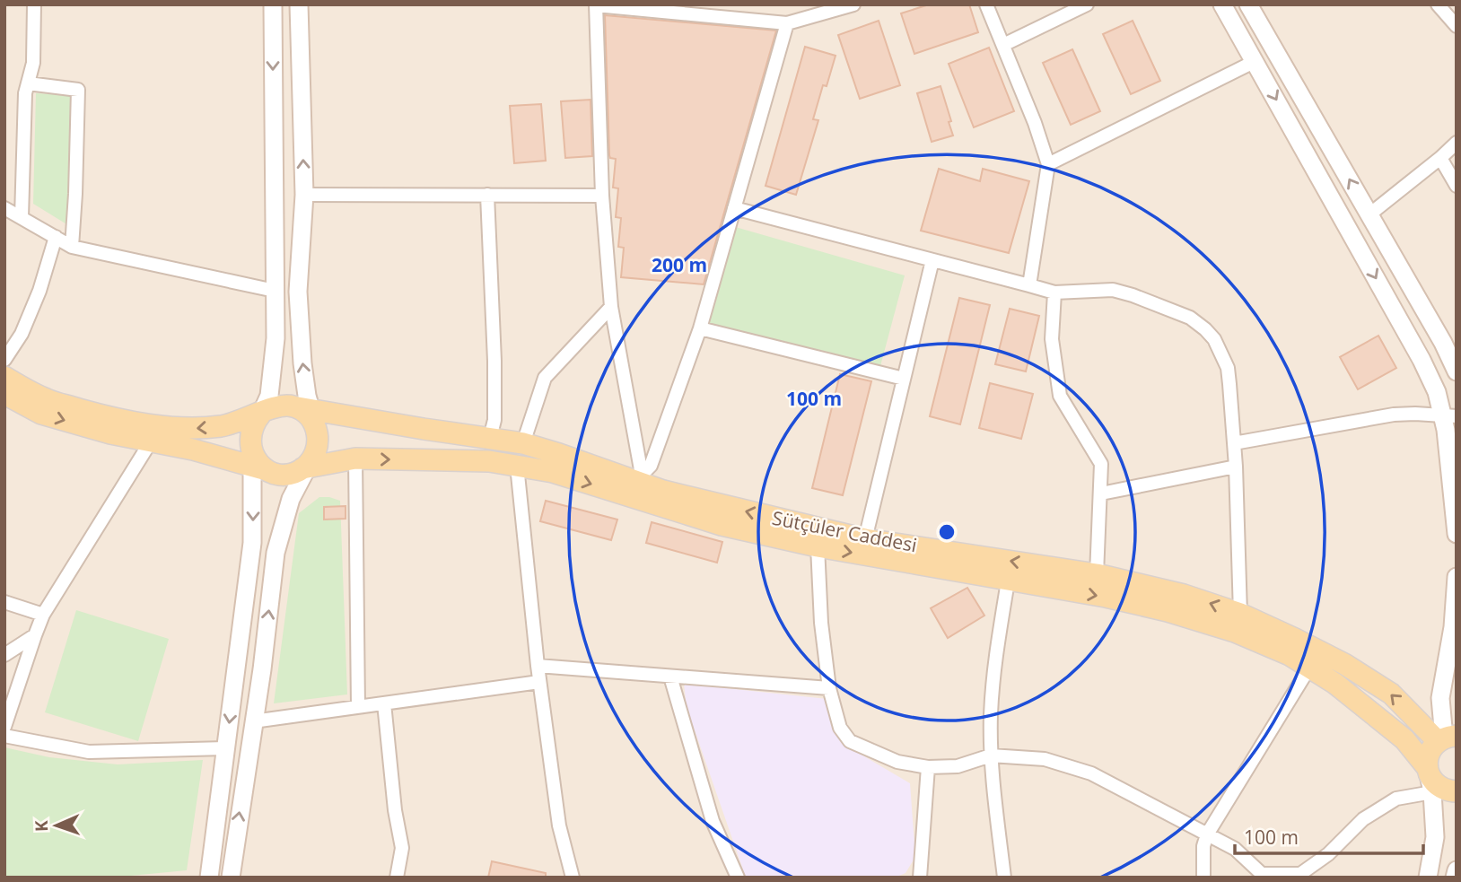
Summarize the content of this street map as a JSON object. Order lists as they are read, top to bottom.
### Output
{
  "streets": {
    "main road": ["Sütçüler Caddesi"]
  },
  "scale_bar": "100 m",
  "north": "left",
  "rings": ["200 m", "100 m"]
}
